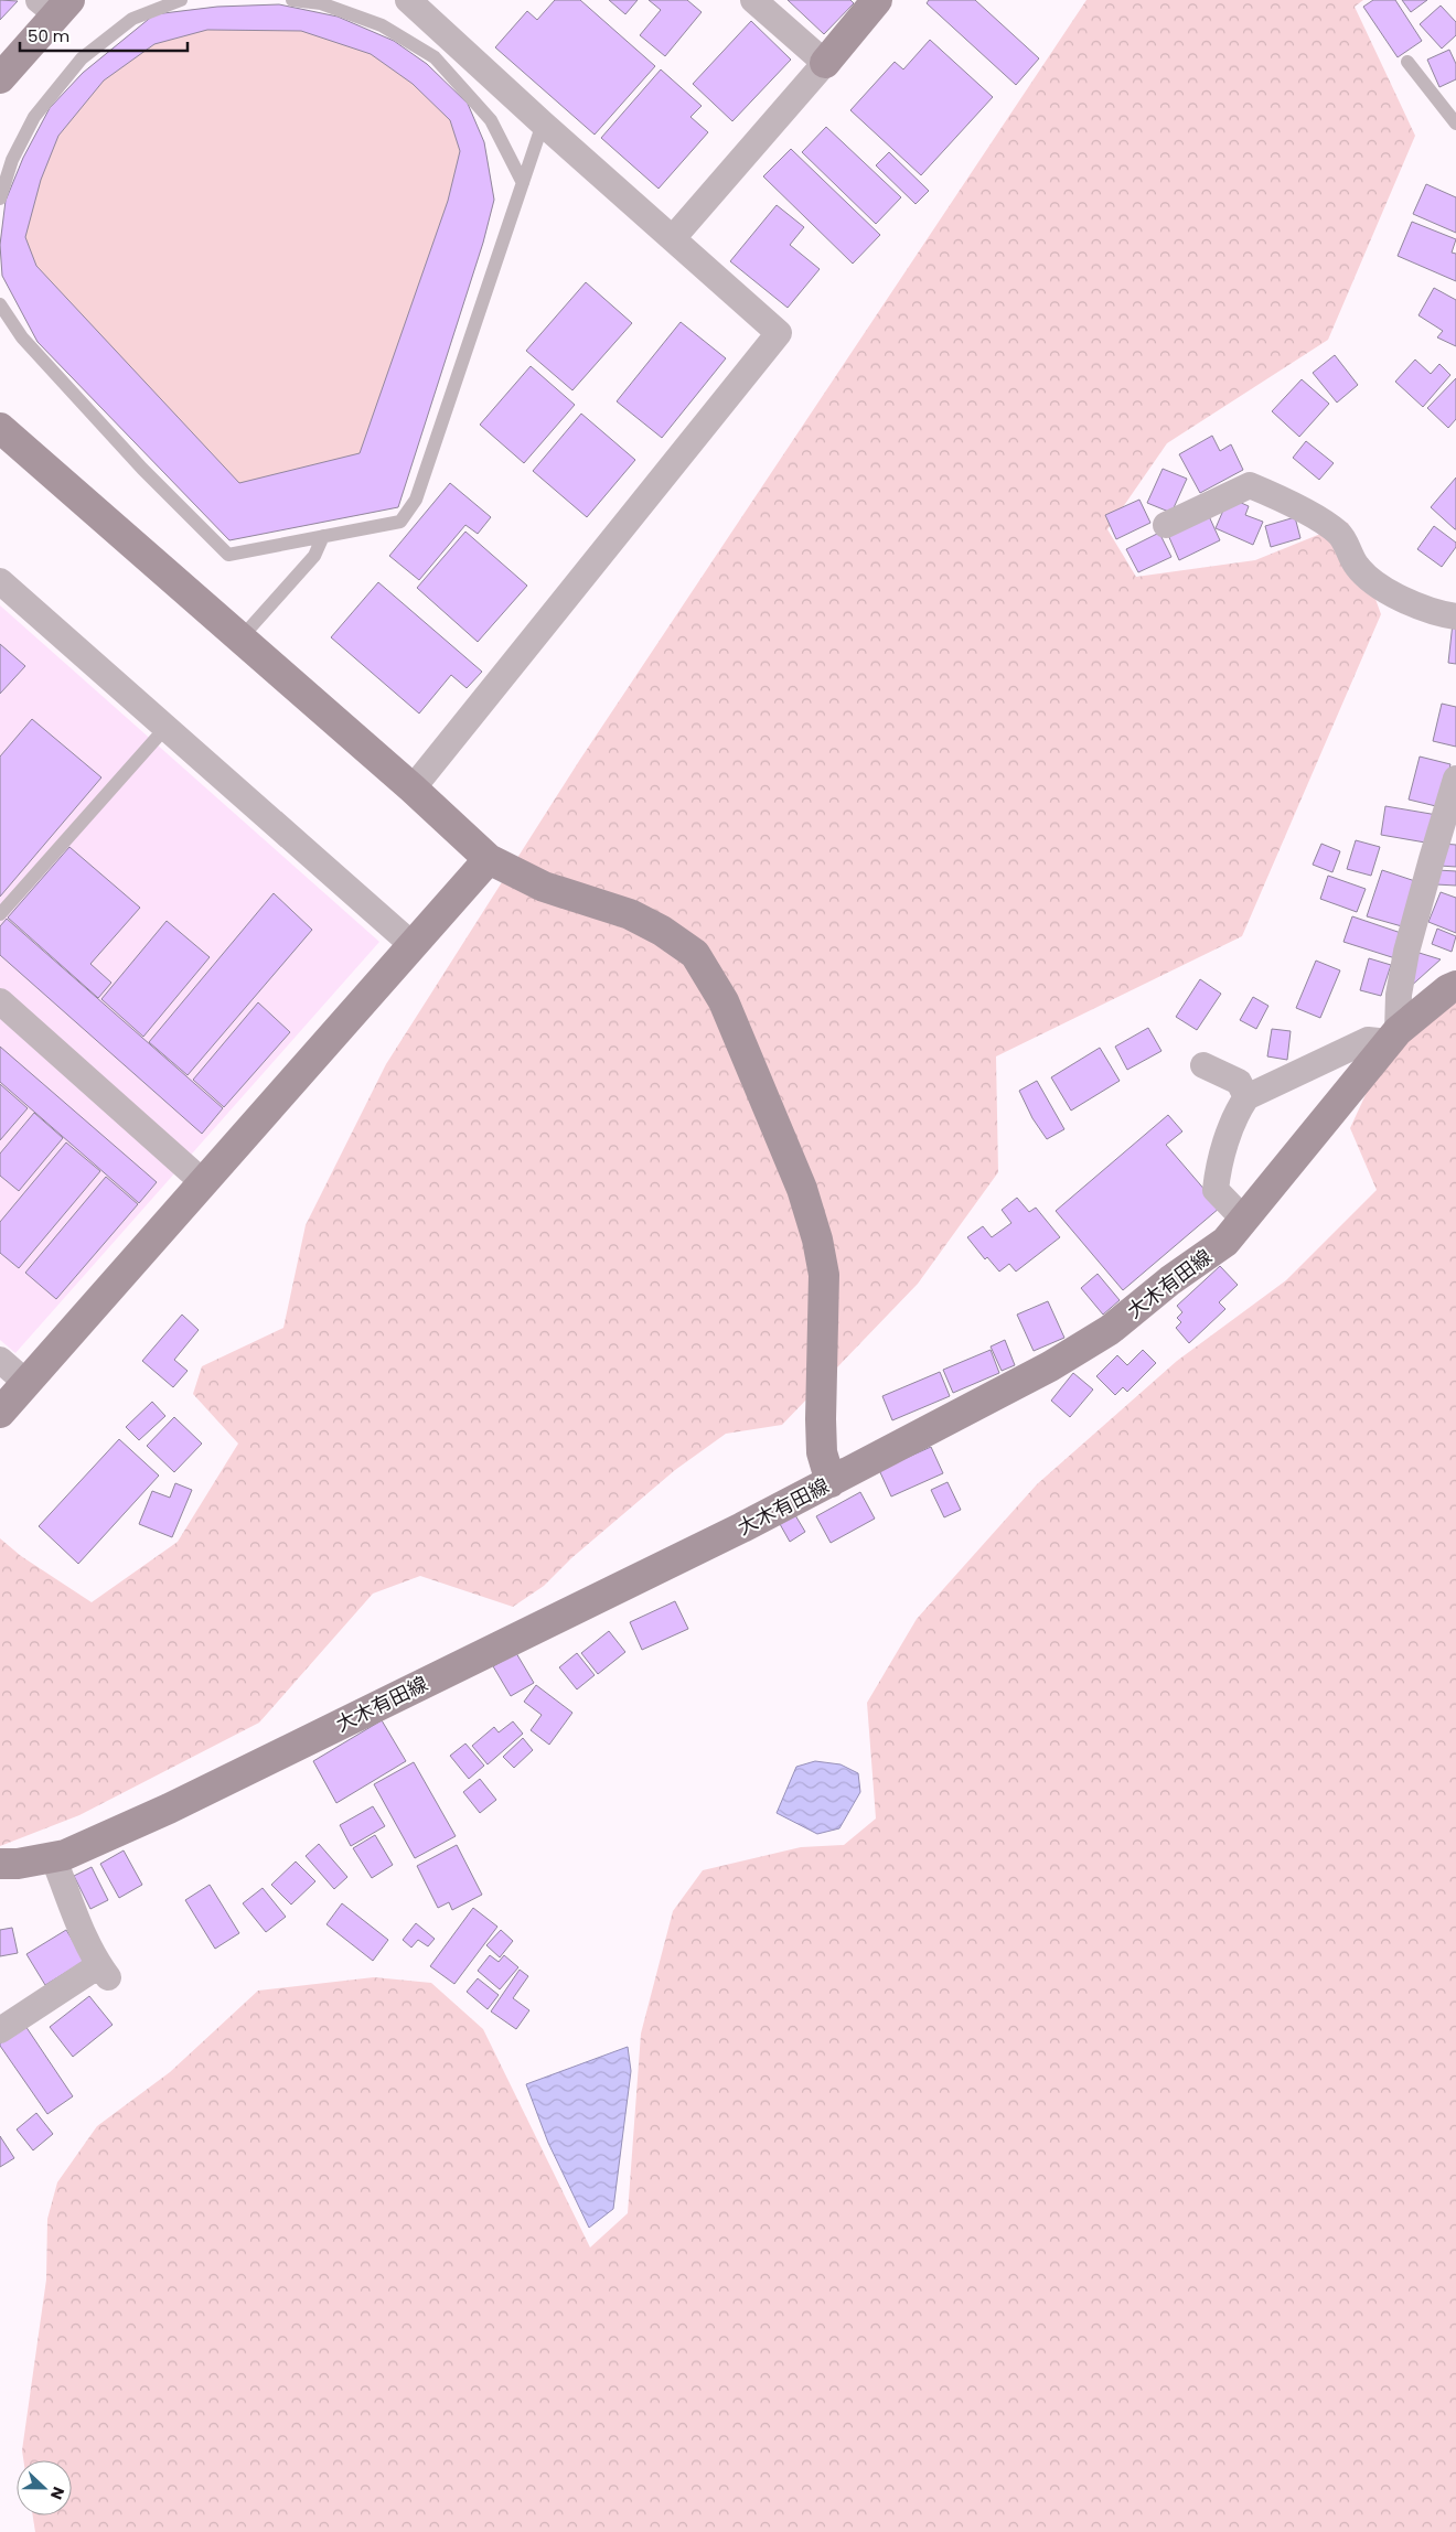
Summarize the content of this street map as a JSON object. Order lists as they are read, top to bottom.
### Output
{
  "streets": {
    "street": ["大木有田線"]
  },
  "scale_bar": "50 m",
  "north": "right"
}
